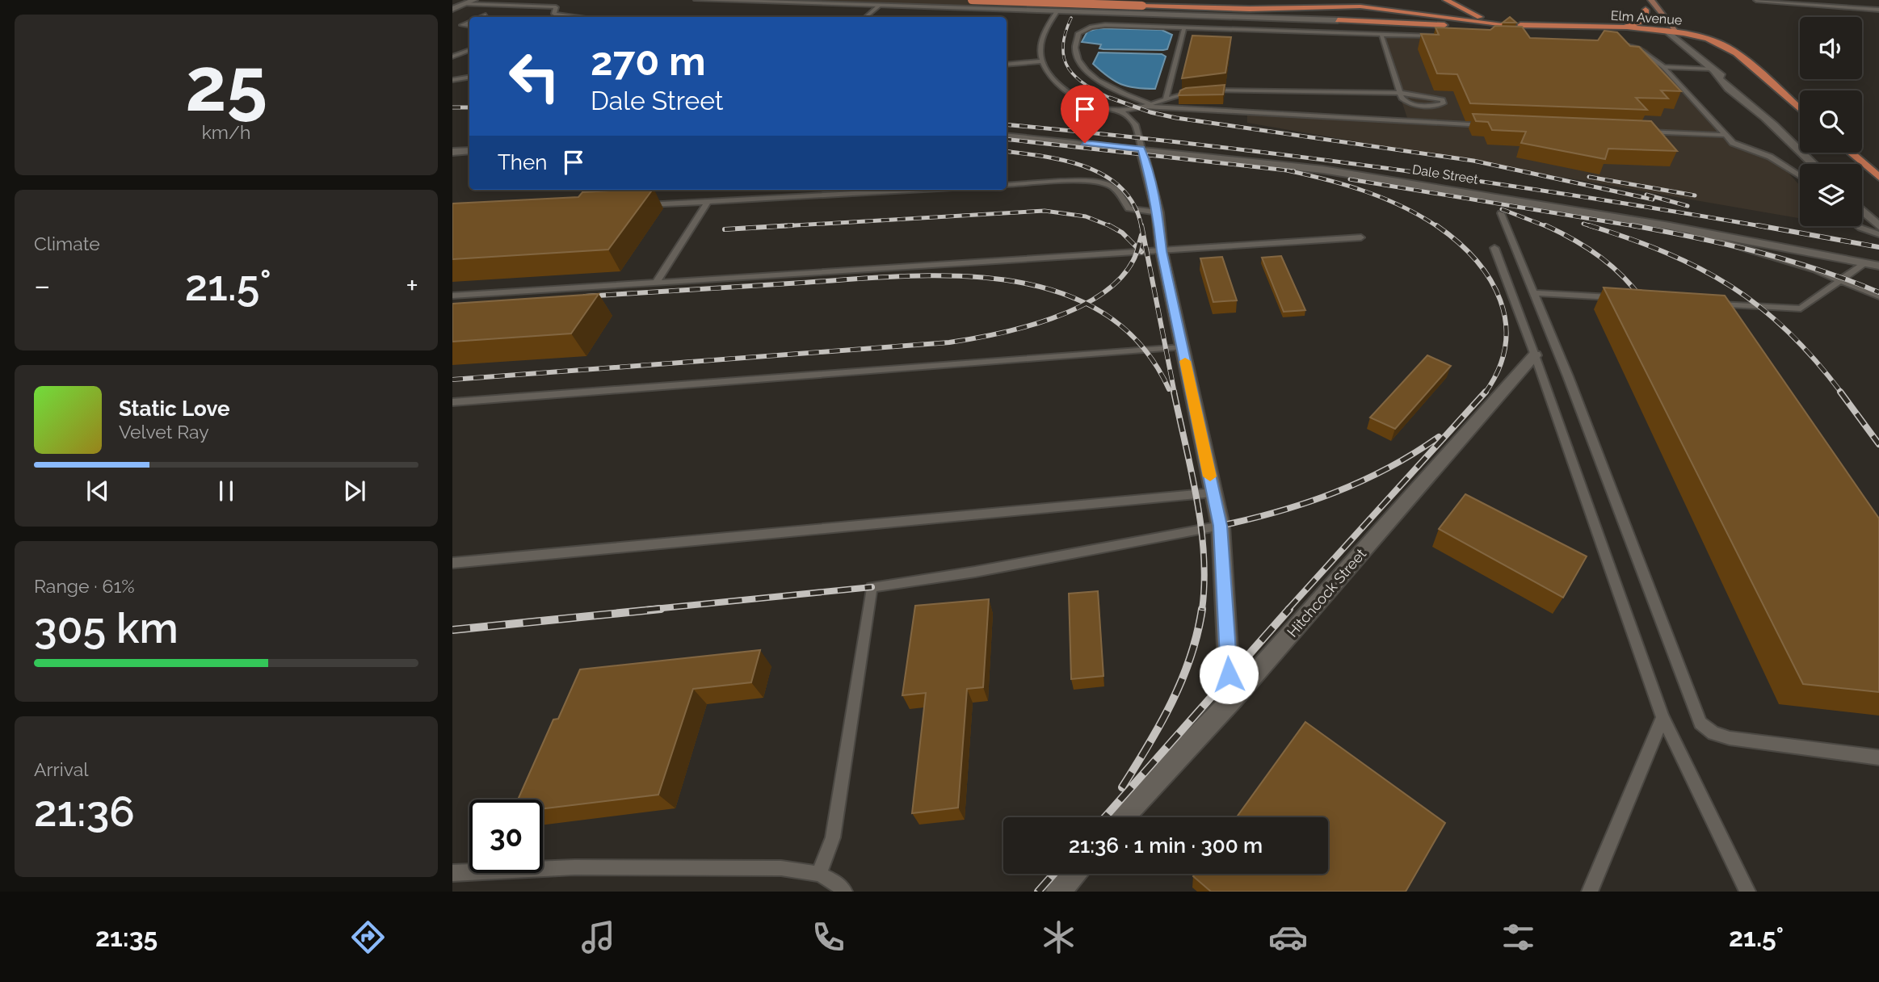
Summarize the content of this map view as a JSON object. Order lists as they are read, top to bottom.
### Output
{
  "streets": {
    "main road": ["Elm Avenue"],
    "street": ["Dale Street", "Hitchcock Street"]
  },
  "page": {
    "tile": [
      ["25", "km/h"],
      "Climate",
      ["Range · 61%", "305 km"],
      ["Arrival", "21:36"]
    ],
    "turn": ["270 m", "Dale Street"],
    "then": "Then",
    "heat": ["−", "21.5°", "+"],
    "song": ["Static Love", "Velvet Ray"],
    "limit": "30",
    "trip": "21:36 · 1 min · 300 m",
    "tabs": ["21:35", "21.5°"]
  }
}
